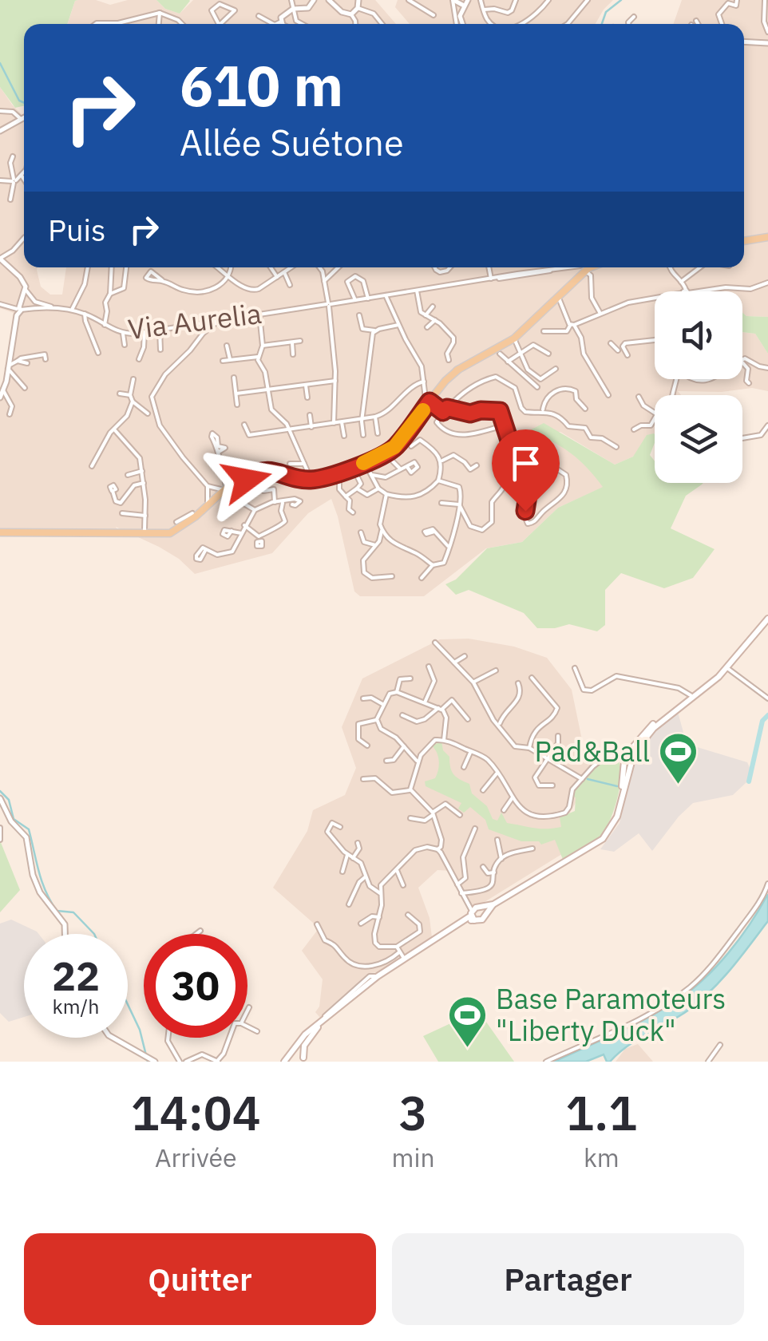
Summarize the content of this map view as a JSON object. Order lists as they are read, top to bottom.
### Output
{
  "streets": {
    "street": ["Via Aurelia"]
  },
  "places": {
    "sports": ["Pad&Ball", "Base Paramoteurs \"Liberty Duck\""]
  },
  "page": {
    "turn": ["610 m", "Allée Suétone"],
    "then": "Puis",
    "speed": "22 km/h",
    "limit": "30",
    "eta": [
      "14:04",
      "Arrivée",
      "3",
      "min",
      "1.1",
      "km"
    ],
    "buttons": ["Quitter", "Partager"]
  }
}
